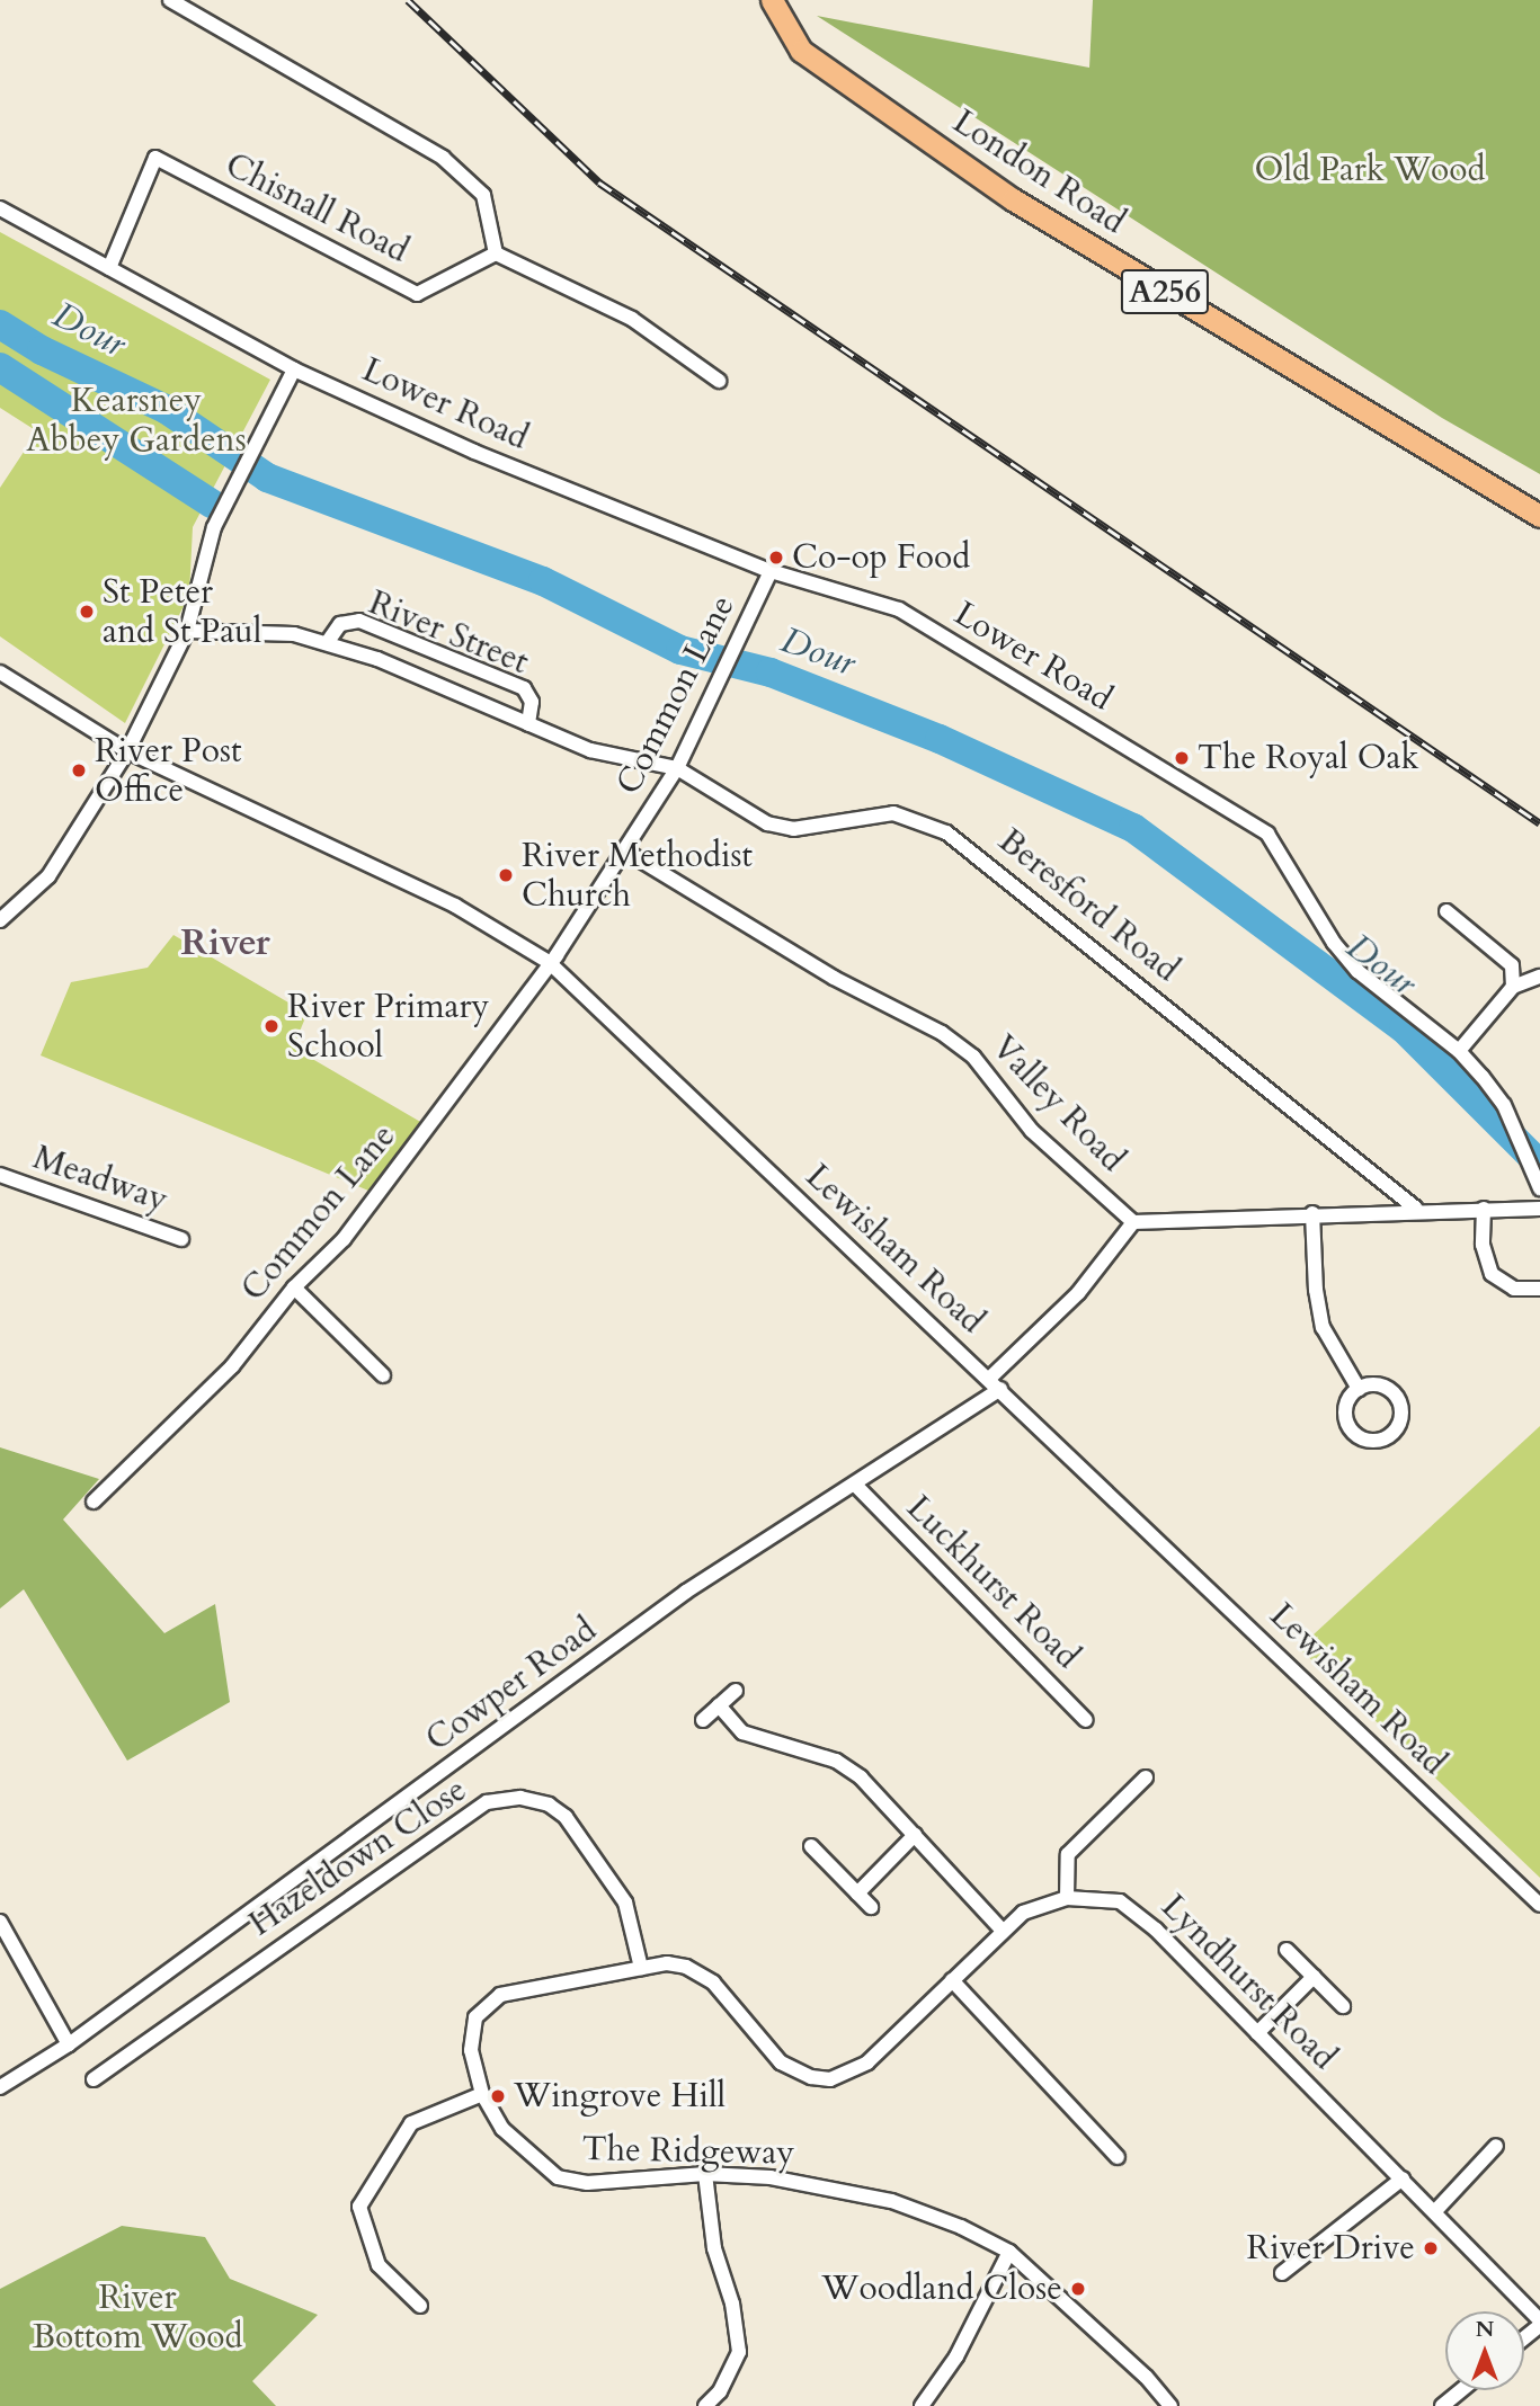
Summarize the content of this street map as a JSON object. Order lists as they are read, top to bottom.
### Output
{
  "streets": {
    "main road": ["London Road", "A256"],
    "street": [
      "Chisnall Road",
      "Lower Road",
      "River Street",
      "Common Lane",
      "Beresford Road",
      "Valley Road",
      "Meadway",
      "Lewisham Road",
      "Luckhurst Road",
      "Cowper Road",
      "Hazeldown Close",
      "Lyndhurst Road",
      "The Ridgeway"
    ]
  },
  "crossings": [
    ["Chisnall Road", "Lower Road"],
    ["Lower Road", "Common Lane"],
    ["River Street", "Common Lane"],
    ["River Street", "Beresford Road"],
    ["Common Lane", "Beresford Road"],
    ["Common Lane", "Valley Road"],
    ["Common Lane", "Lewisham Road"],
    ["Valley Road", "Cowper Road"],
    ["Lewisham Road", "Cowper Road"],
    ["Luckhurst Road", "Cowper Road"],
    ["Hazeldown Close", "Lyndhurst Road"],
    ["Lyndhurst Road", "The Ridgeway"]
  ],
  "districts": ["River"],
  "water": ["Dour"],
  "parks": ["Old Park Wood", "Kearsney Abbey Gardens", "River Bottom Wood"],
  "places": [
    "Co-op Food",
    "St Peter and St Paul",
    "The Royal Oak",
    "River Post Office",
    "River Methodist Church",
    "River Primary School",
    "Wingrove Hill",
    "River Drive",
    "Woodland Close"
  ],
  "north": "top"
}
